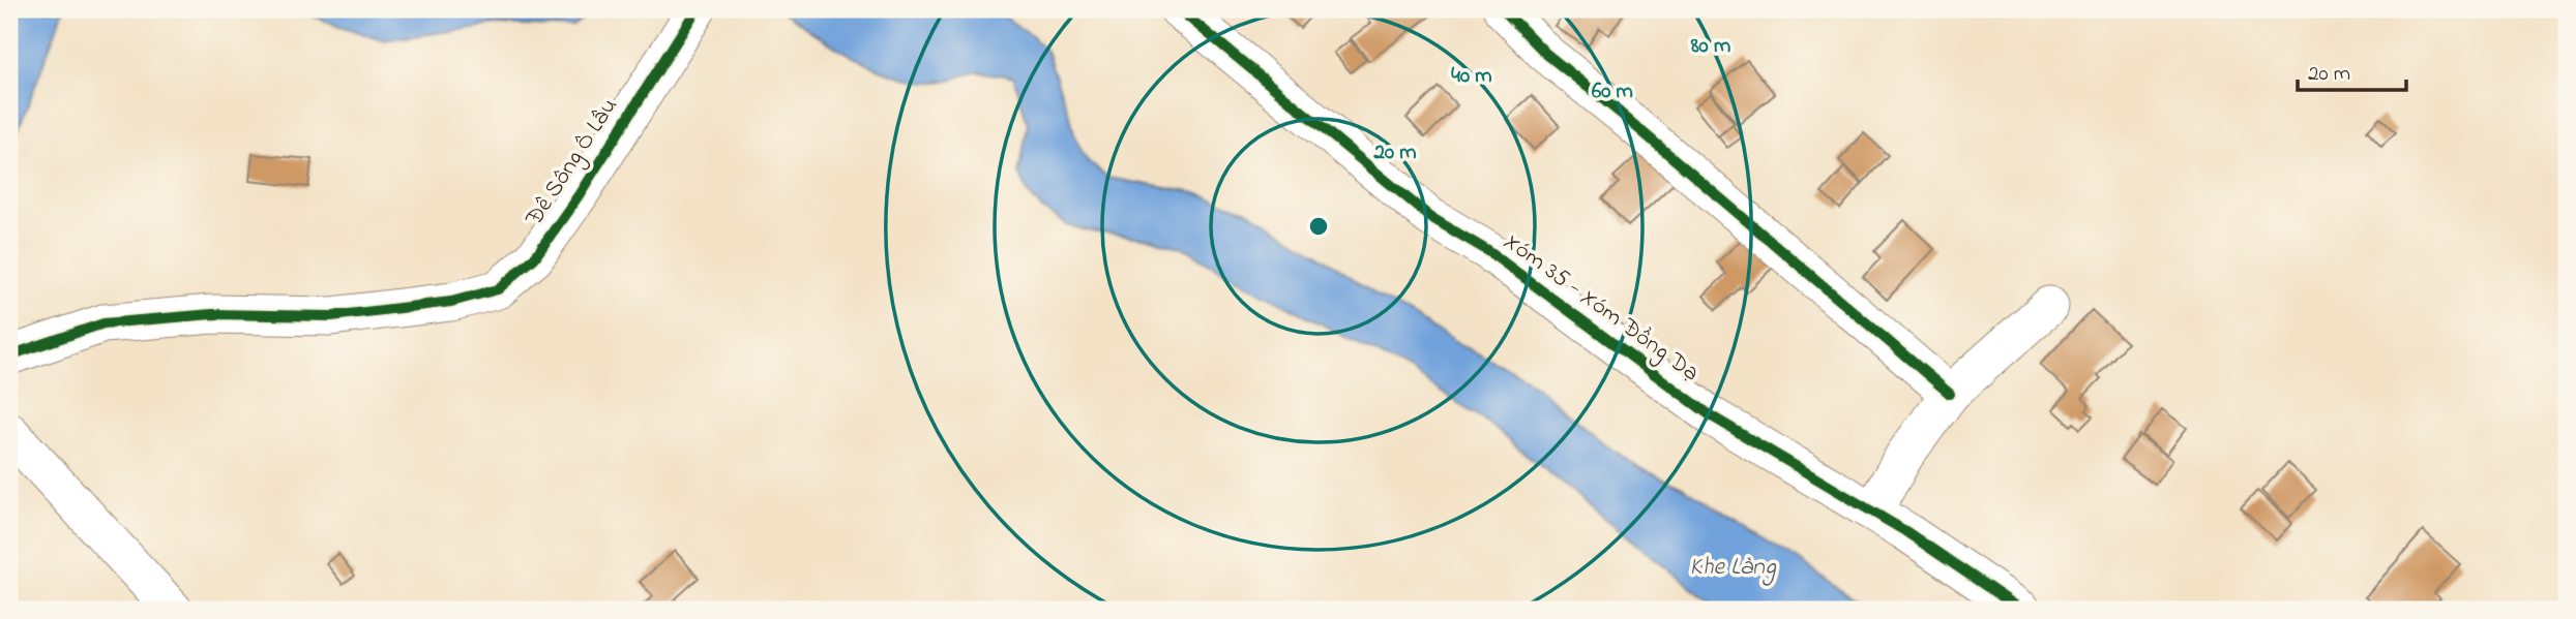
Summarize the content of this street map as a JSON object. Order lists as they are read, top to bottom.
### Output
{
  "streets": {
    "street": ["Đê Sông Ô Lâu", "Xóm 35 - Xóm Đồng Dạ"]
  },
  "water": ["Khe Làng"],
  "scale_bar": "20 m",
  "rings": [
    "80 m",
    "40 m",
    "60 m",
    "20 m"
  ]
}
